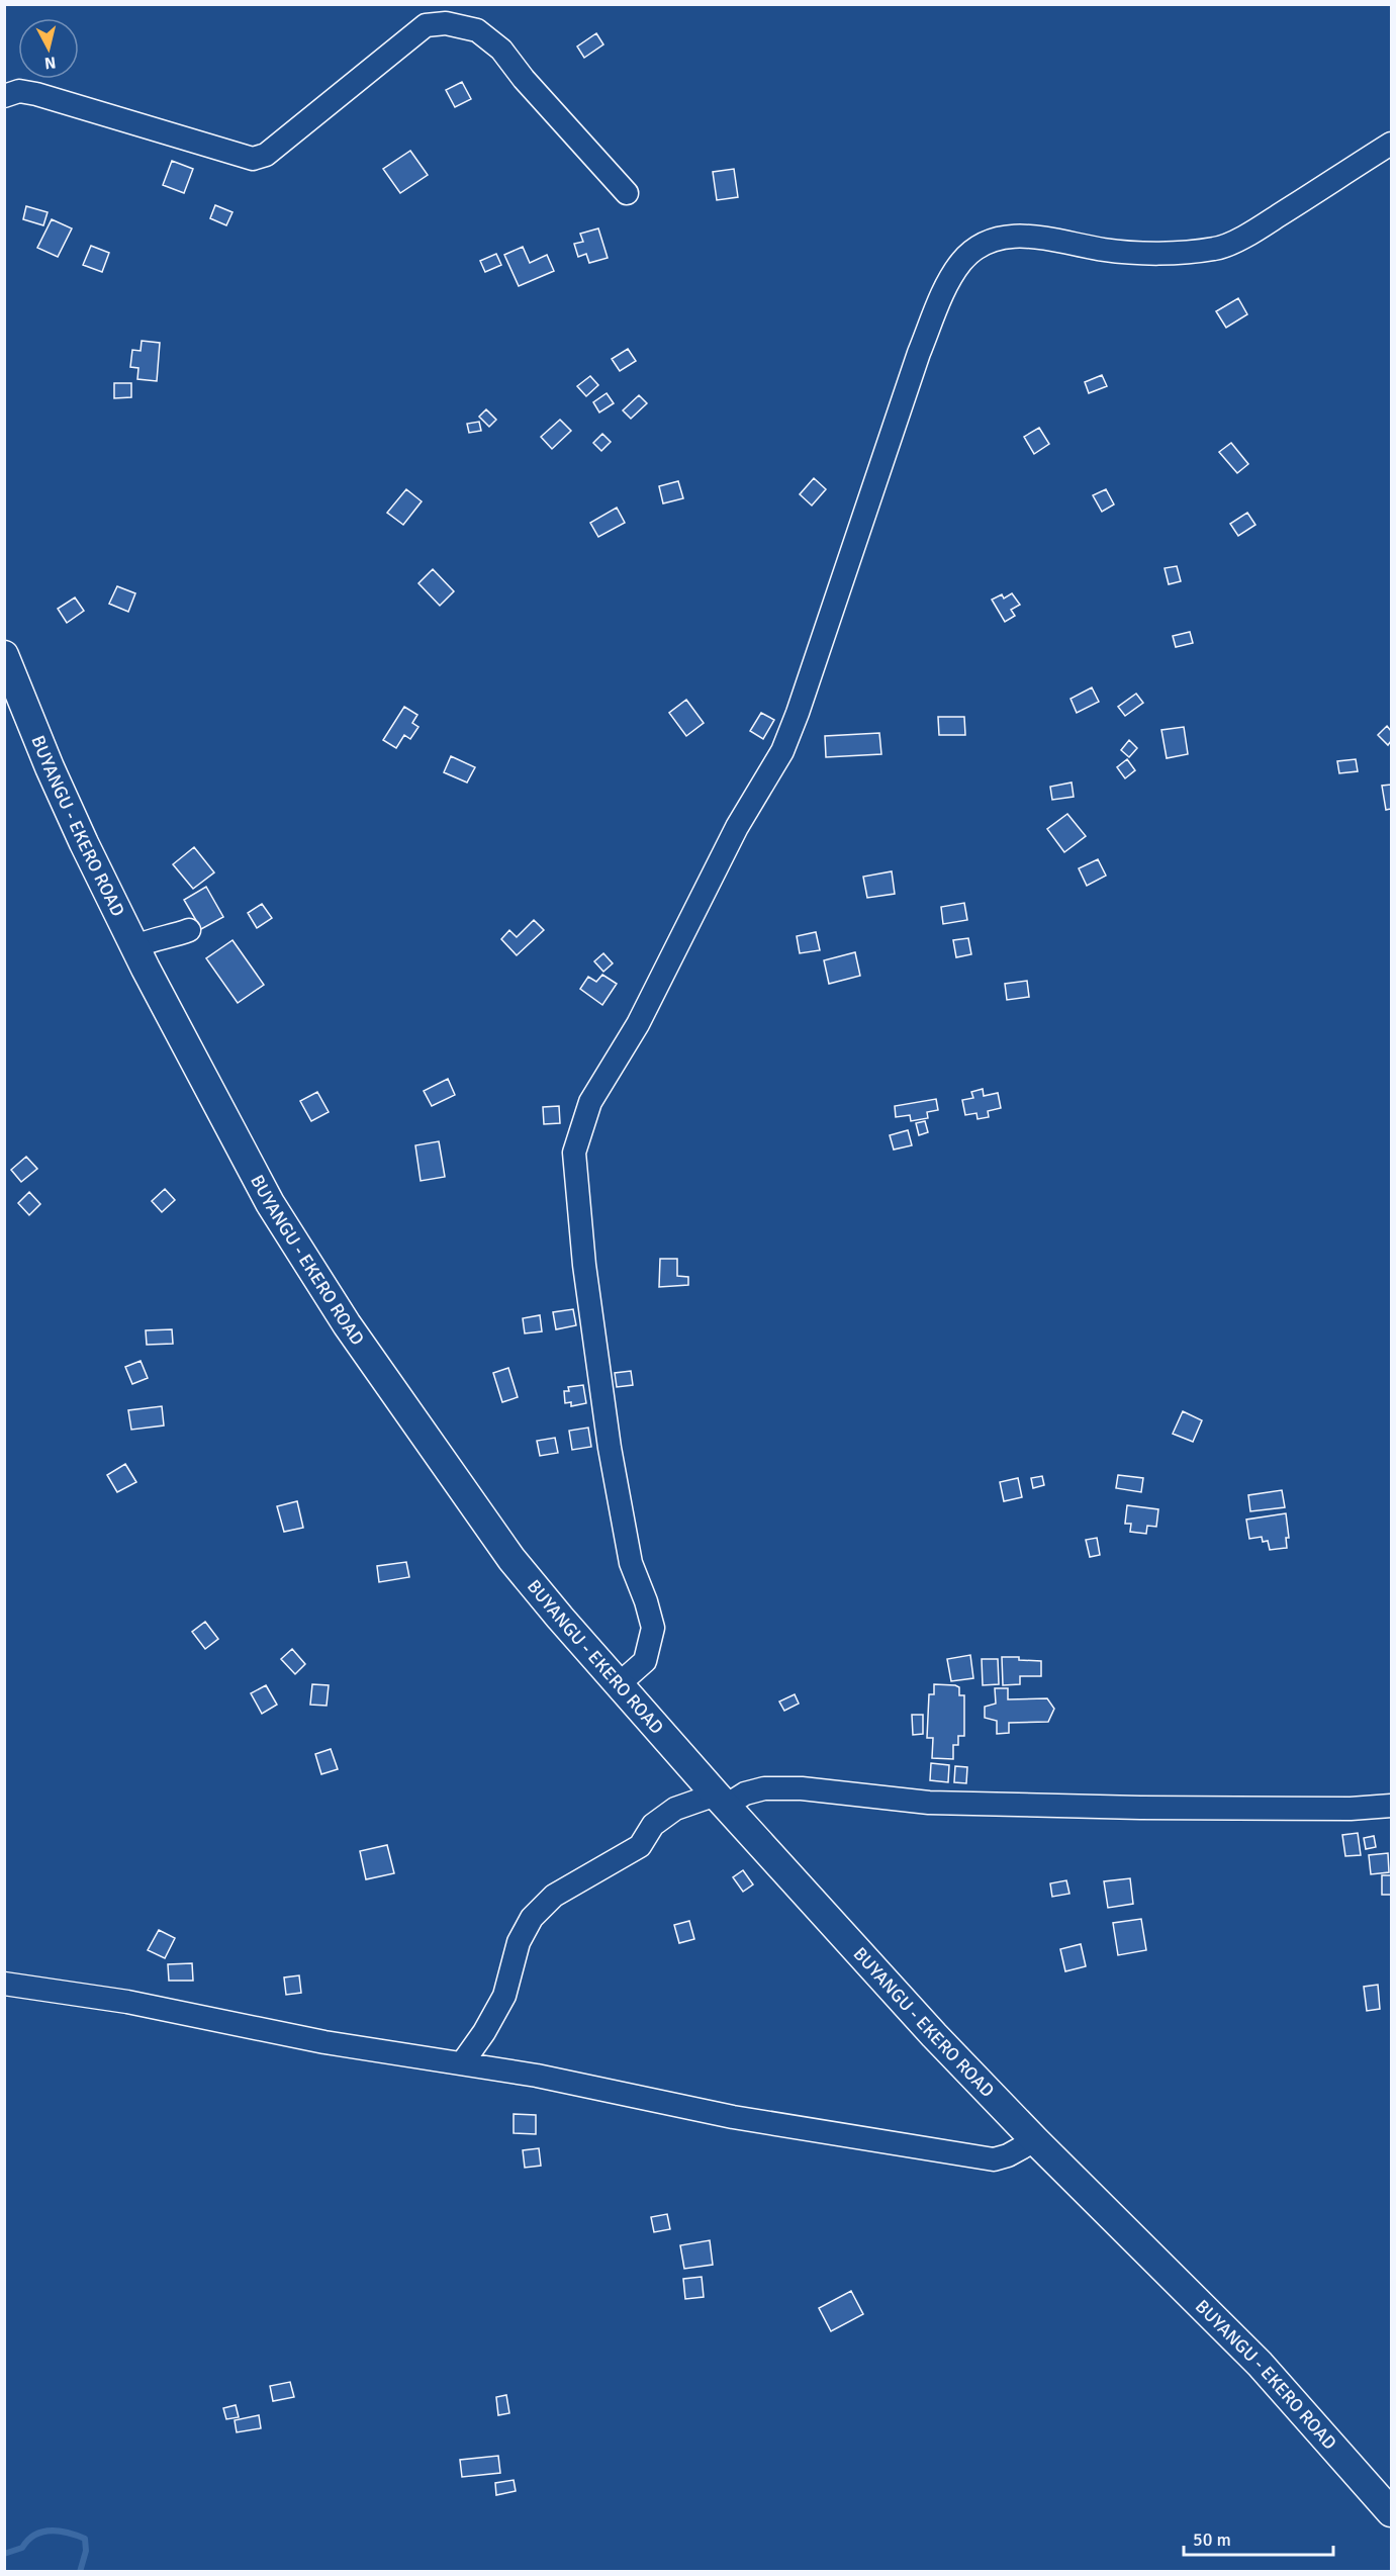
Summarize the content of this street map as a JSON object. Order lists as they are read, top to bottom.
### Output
{
  "streets": {
    "main road": ["BUYANGU - EKERO ROAD"]
  },
  "scale_bar": "50 m",
  "north": "bottom"
}
